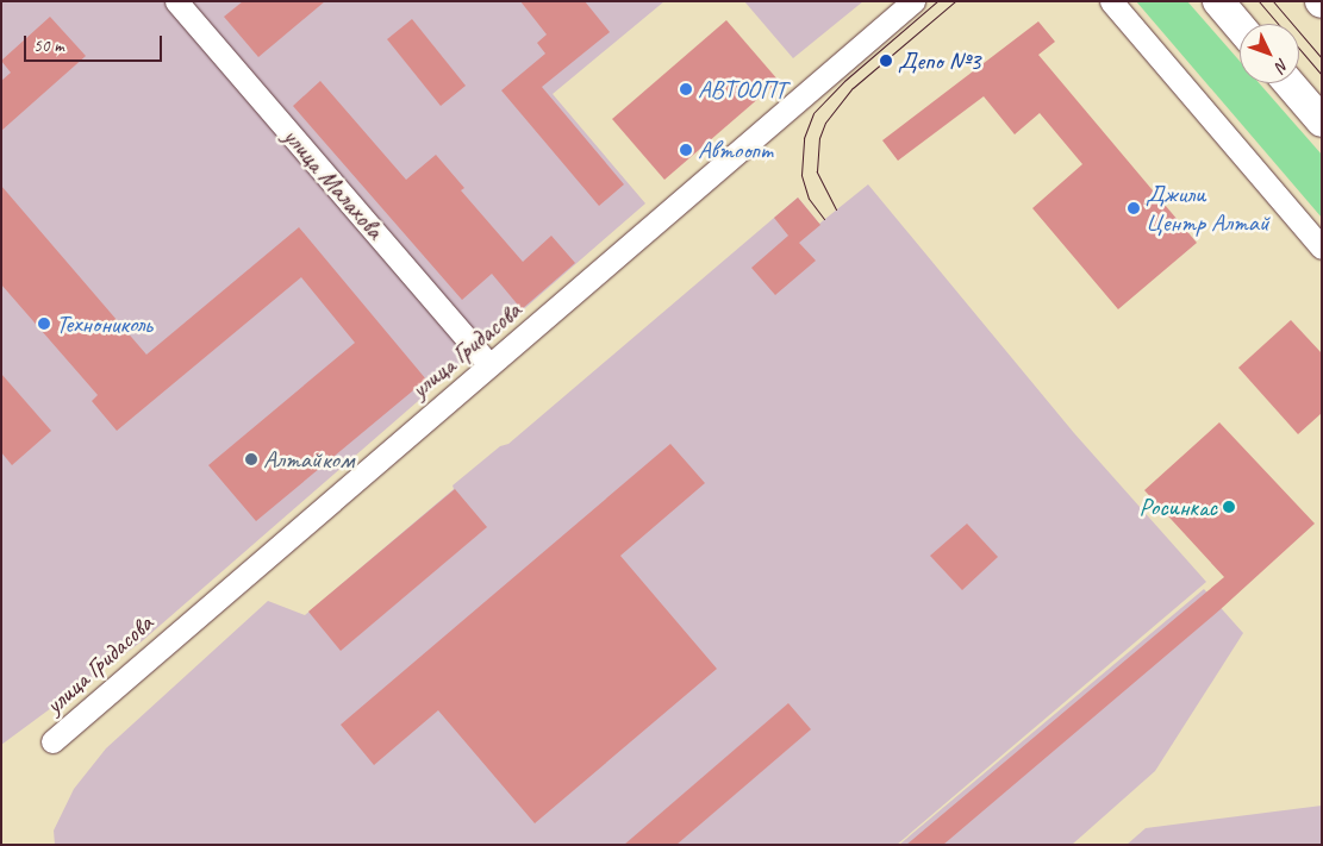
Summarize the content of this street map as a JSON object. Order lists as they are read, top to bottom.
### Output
{
  "streets": {
    "street": ["улица Малахова", "улица Гридасова"]
  },
  "crossings": [
    ["улица Малахова", "улица Гридасова"]
  ],
  "places": [
    "Депо №3",
    "АВТООПТ",
    "Автоопт",
    "Джили Центр Алтай",
    "Технониколь",
    "Алтайком",
    "Росинкас"
  ],
  "scale_bar": "50 m",
  "north": "bottom right"
}
